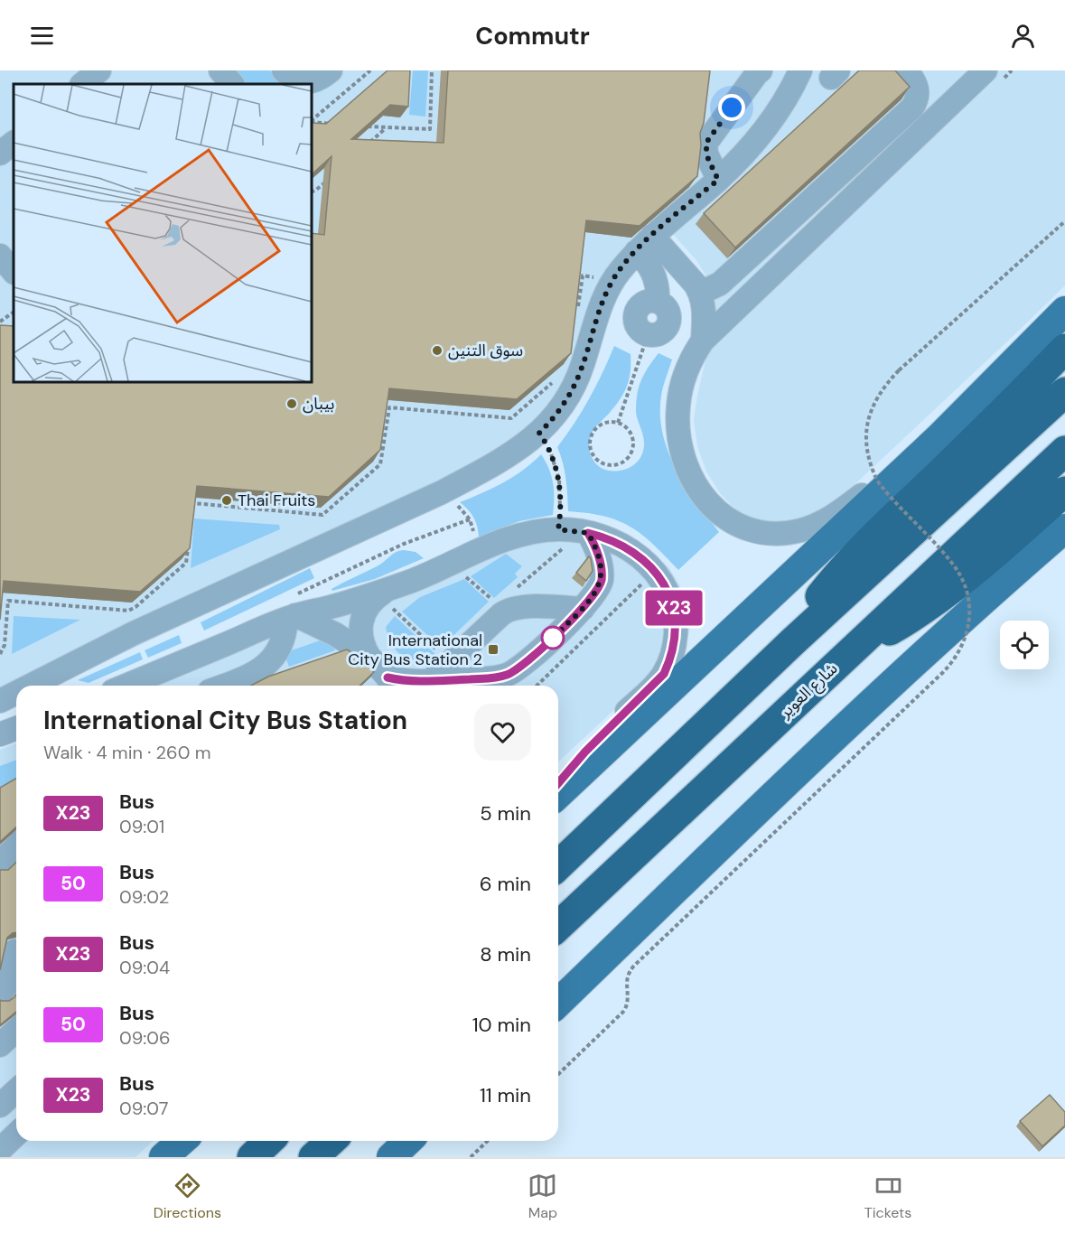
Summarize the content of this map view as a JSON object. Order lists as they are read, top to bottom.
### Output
{
  "streets": {
    "highway": ["شارع العوير"]
  },
  "places": {
    "other": ["سوق التنين", "بيبان", "Thai Fruits"],
    "transit": ["International City Bus Station 2"]
  },
  "lines": ["bus line X23"],
  "page": {
    "header": "Commutr",
    "on_map": "X23",
    "heading": ["International City Bus Station", "Walk · 4 min · 260 m"],
    "list": [
      {
        "mark": "X23",
        "name": "Bus",
        "note": "09:01",
        "value": "5 min"
      },
      {
        "mark": "50",
        "name": "Bus",
        "note": "09:02",
        "value": "6 min"
      },
      {
        "mark": "X23",
        "name": "Bus",
        "note": "09:04",
        "value": "8 min"
      },
      {
        "mark": "50",
        "name": "Bus",
        "note": "09:06",
        "value": "10 min"
      },
      {
        "mark": "X23",
        "name": "Bus",
        "note": "09:07",
        "value": "11 min"
      }
    ],
    "tabs": ["Directions", "Map", "Tickets"]
  }
}
